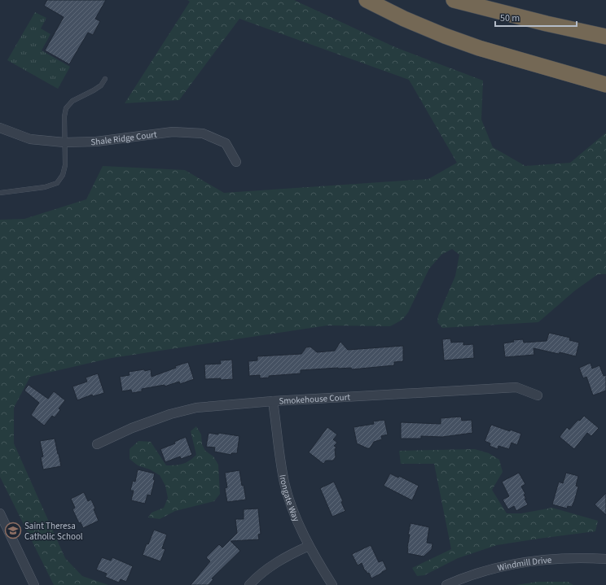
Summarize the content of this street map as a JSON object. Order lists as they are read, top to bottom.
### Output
{
  "streets": {
    "street": [
      "Shale Ridge Court",
      "Smokehouse Court",
      "Irongate Way",
      "Windmill Drive"
    ]
  },
  "crossings": [
    ["Smokehouse Court", "Irongate Way"]
  ],
  "places": {
    "school or university": ["Saint Theresa Catholic School"]
  },
  "scale_bar": "50 m"
}
